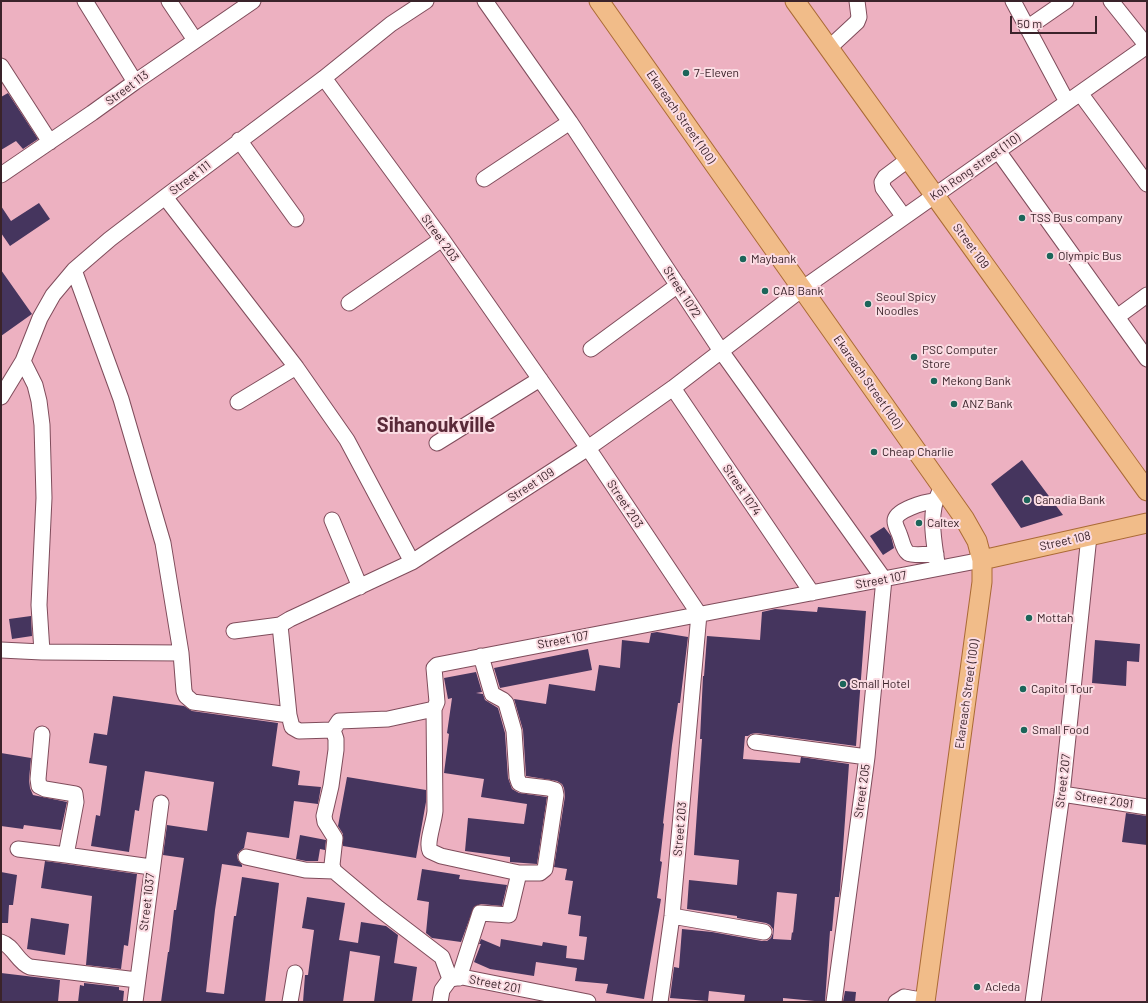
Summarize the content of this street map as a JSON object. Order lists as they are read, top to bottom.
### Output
{
  "streets": {
    "main road": ["Ekareach Street (100)", "Street 109", "Street 108"],
    "street": [
      "Street 113",
      "Koh Rong street (110)",
      "Street 111",
      "Street 203",
      "Street 1072",
      "Street 1074",
      "Street 107",
      "Street 207",
      "Street 205",
      "Street 2091",
      "Street 1037",
      "Street 201"
    ]
  },
  "crossings": [
    ["Ekareach Street (100)", "Koh Rong street (110)"],
    ["Ekareach Street (100)", "Street 109"],
    ["Ekareach Street (100)", "Street 108"],
    ["Ekareach Street (100)", "Street 107"],
    ["Koh Rong street (110)", "Street 109"],
    ["Street 111", "Street 203"],
    ["Street 203", "Street 109"],
    ["Street 203", "Street 107"],
    ["Street 109", "Street 1072"],
    ["Street 109", "Street 1074"],
    ["Street 1072", "Street 107"],
    ["Street 1072", "Street 205"],
    ["Street 1074", "Street 107"],
    ["Street 108", "Street 107"],
    ["Street 108", "Street 207"],
    ["Street 107", "Street 205"],
    ["Street 207", "Street 2091"]
  ],
  "districts": ["Sihanoukville"],
  "places": [
    "7-Eleven",
    "TSS Bus company",
    "Olympic Bus",
    "Maybank",
    "CAB Bank",
    "Seoul Spicy Noodles",
    "PSC Computer Store",
    "Mekong Bank",
    "ANZ Bank",
    "Cheap Charlie",
    "Canadia Bank",
    "Caltex",
    "Mottah",
    "Small Hotel",
    "Capitol Tour",
    "Small Food",
    "Acleda"
  ],
  "scale_bar": "50 m"
}
